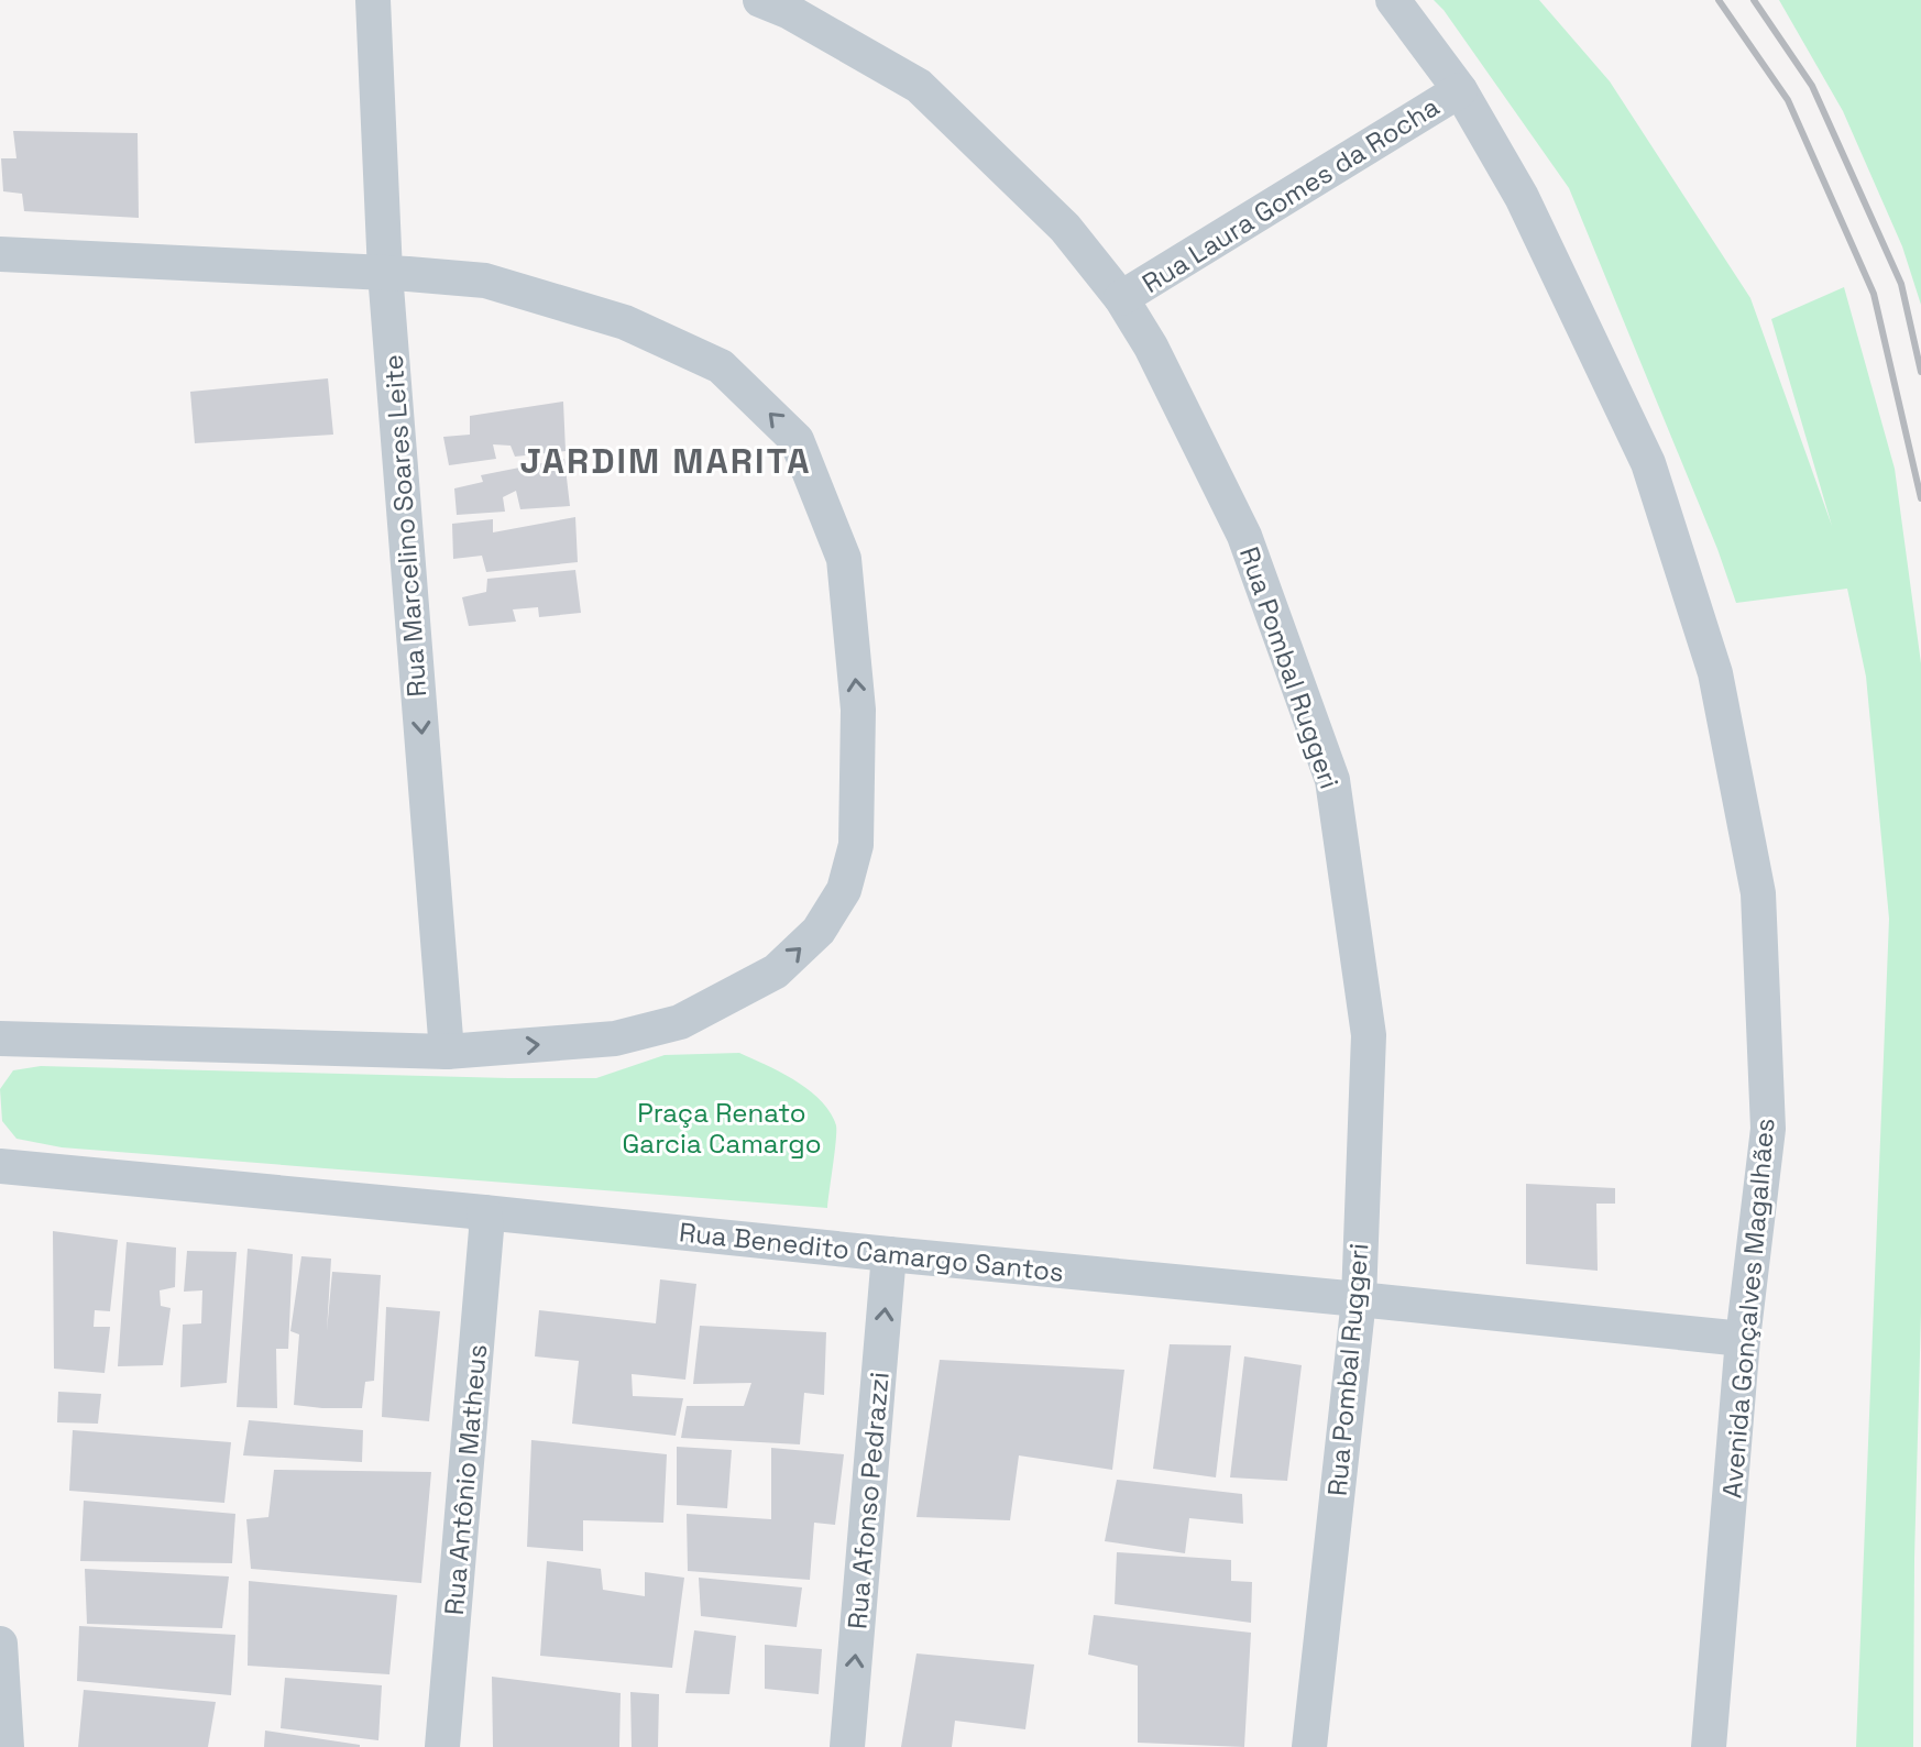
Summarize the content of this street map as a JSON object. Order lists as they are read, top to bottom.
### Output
{
  "streets": {
    "street": [
      "Rua Laura Gomes da Rocha",
      "Rua Marcelino Soares Leite",
      "Rua Pombal Ruggeri",
      "Rua Benedito Camargo Santos",
      "Avenida Gonçalves Magalhães",
      "Rua Antônio Matheus",
      "Rua Afonso Pedrazzi"
    ]
  },
  "crossings": [
    ["Rua Laura Gomes da Rocha", "Rua Pombal Ruggeri"],
    ["Rua Laura Gomes da Rocha", "Avenida Gonçalves Magalhães"],
    ["Rua Pombal Ruggeri", "Rua Benedito Camargo Santos"],
    ["Rua Benedito Camargo Santos", "Avenida Gonçalves Magalhães"],
    ["Rua Benedito Camargo Santos", "Rua Antônio Matheus"],
    ["Rua Benedito Camargo Santos", "Rua Afonso Pedrazzi"]
  ],
  "one_way": ["Rua Marcelino Soares Leite", "Rua Afonso Pedrazzi"],
  "districts": ["JARDIM MARITA"],
  "parks": ["Praça Renato Garcia Camargo"]
}
